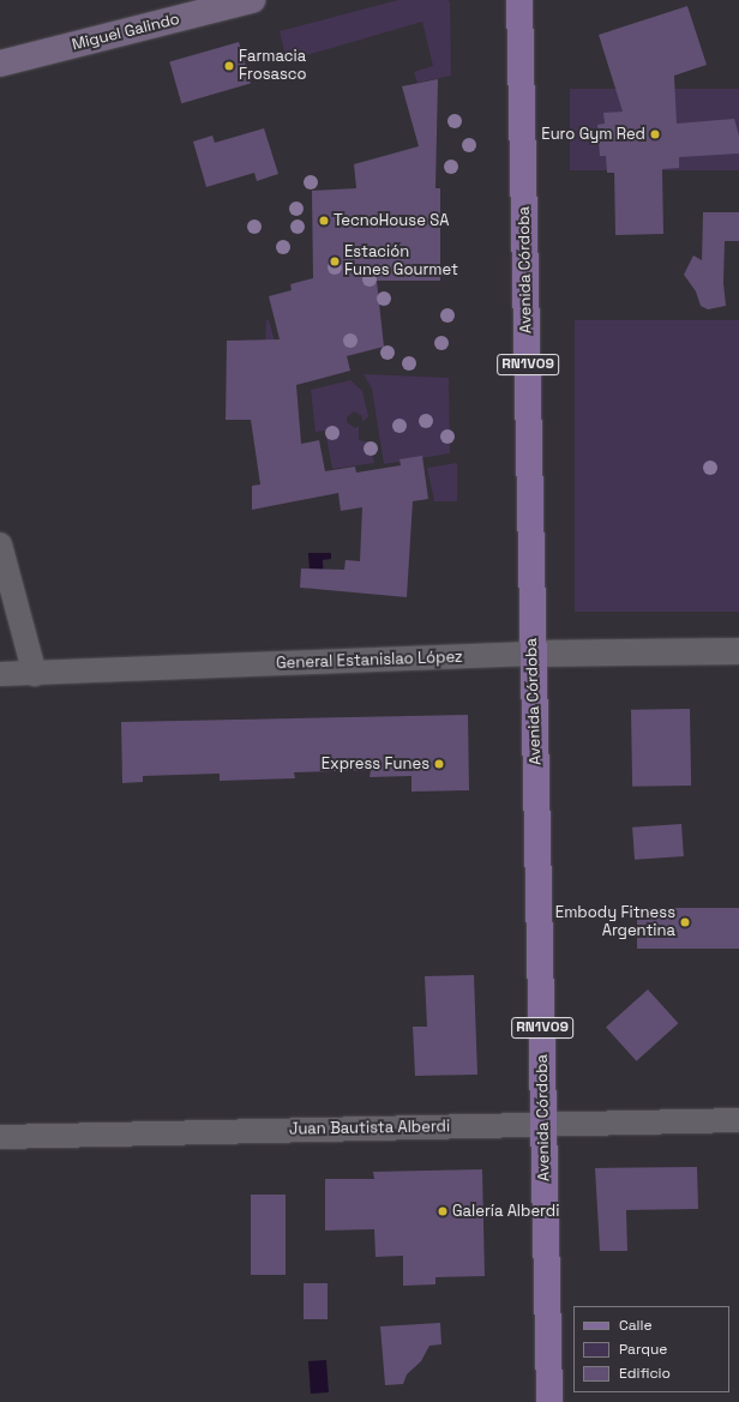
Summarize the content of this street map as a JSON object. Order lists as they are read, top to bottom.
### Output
{
  "streets": {
    "main road": ["Miguel Galindo", "Avenida Córdoba", "RN1V09"],
    "street": ["General Estanislao López", "Juan Bautista Alberdi"]
  },
  "crossings": [
    ["Avenida Córdoba", "General Estanislao López"],
    ["Avenida Córdoba", "Juan Bautista Alberdi"]
  ],
  "places": [
    "Farmacia Frosasco",
    "Euro Gym Red",
    "TecnoHouse SA",
    "Estación Funes Gourmet",
    "Express Funes",
    "Embody Fitness Argentina",
    "Galería Alberdi"
  ],
  "legend": ["Calle", "Parque", "Edificio"]
}
